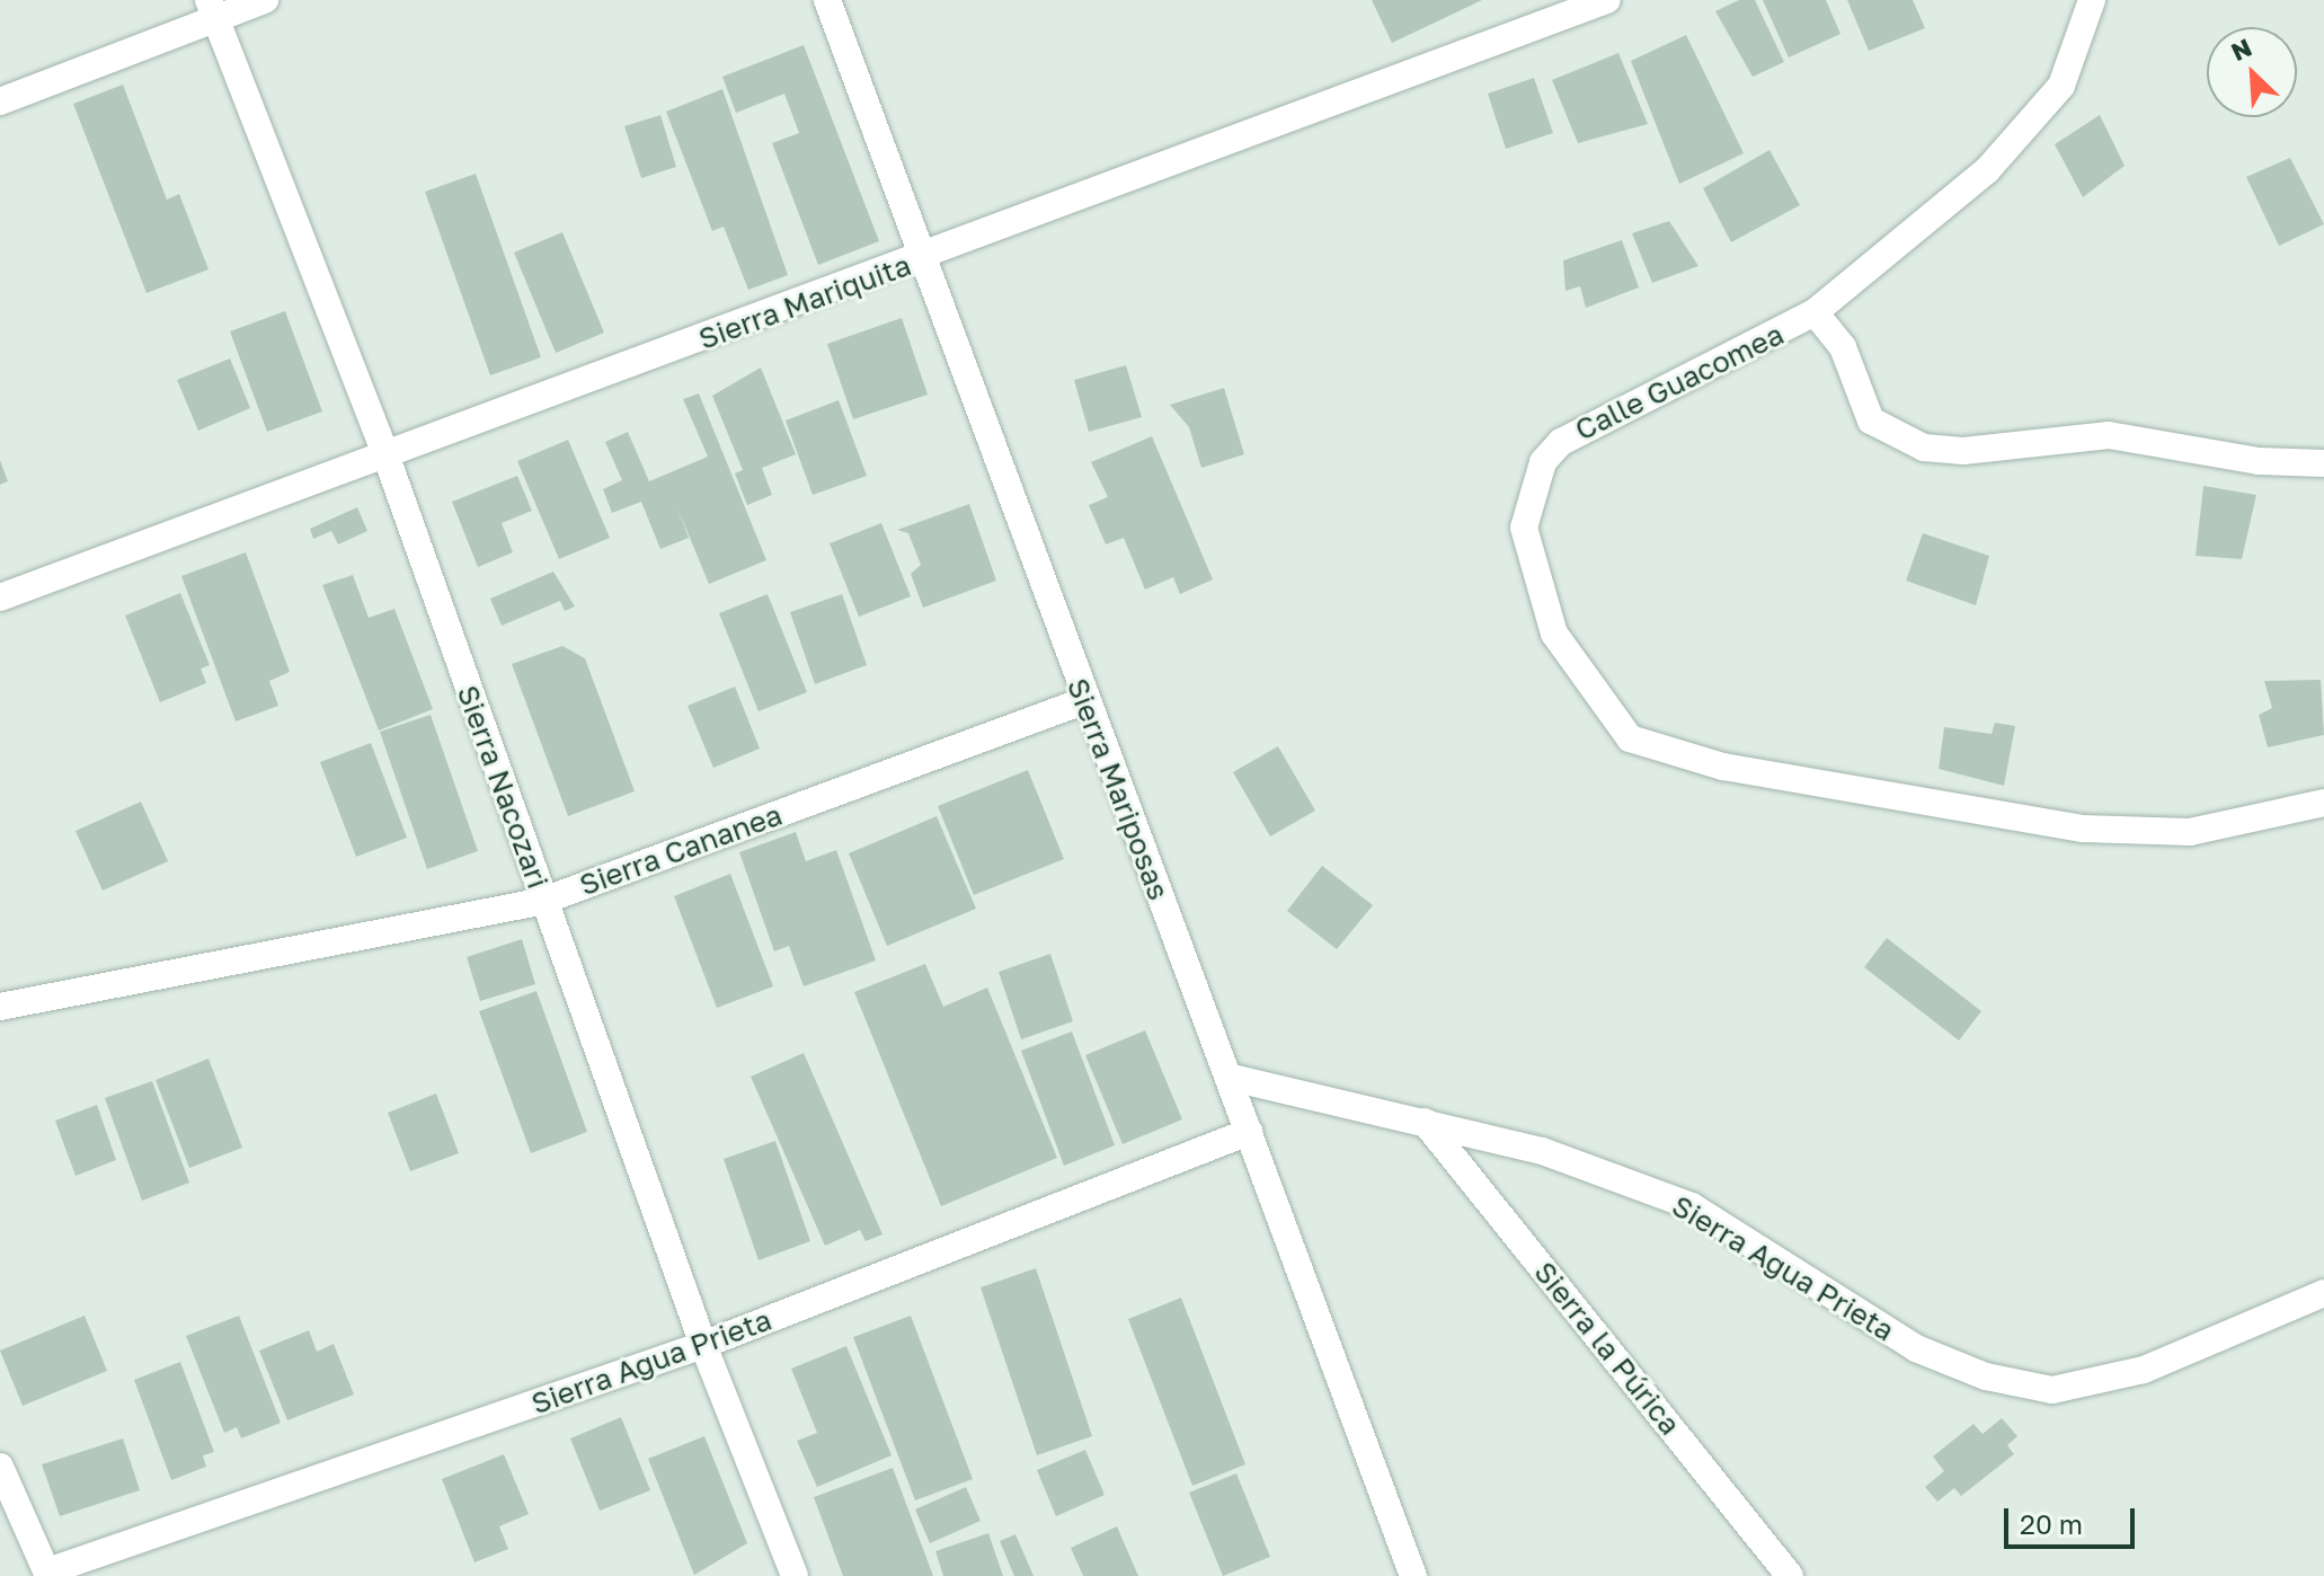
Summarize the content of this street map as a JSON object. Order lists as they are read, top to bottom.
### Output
{
  "streets": {
    "street": [
      "Sierra Mariquita",
      "Calle Guacomea",
      "Sierra Nacozari",
      "Sierra Mariposas",
      "Sierra Cananea",
      "Sierra Agua Prieta",
      "Sierra la Púrica"
    ]
  },
  "crossings": [
    ["Sierra Mariquita", "Sierra Nacozari"],
    ["Sierra Mariquita", "Sierra Mariposas"],
    ["Sierra Nacozari", "Sierra Cananea"],
    ["Sierra Nacozari", "Sierra Agua Prieta"],
    ["Sierra Mariposas", "Sierra Cananea"],
    ["Sierra Mariposas", "Sierra Agua Prieta"],
    ["Sierra Agua Prieta", "Sierra la Púrica"]
  ],
  "scale_bar": "20 m",
  "north": "top left"
}
